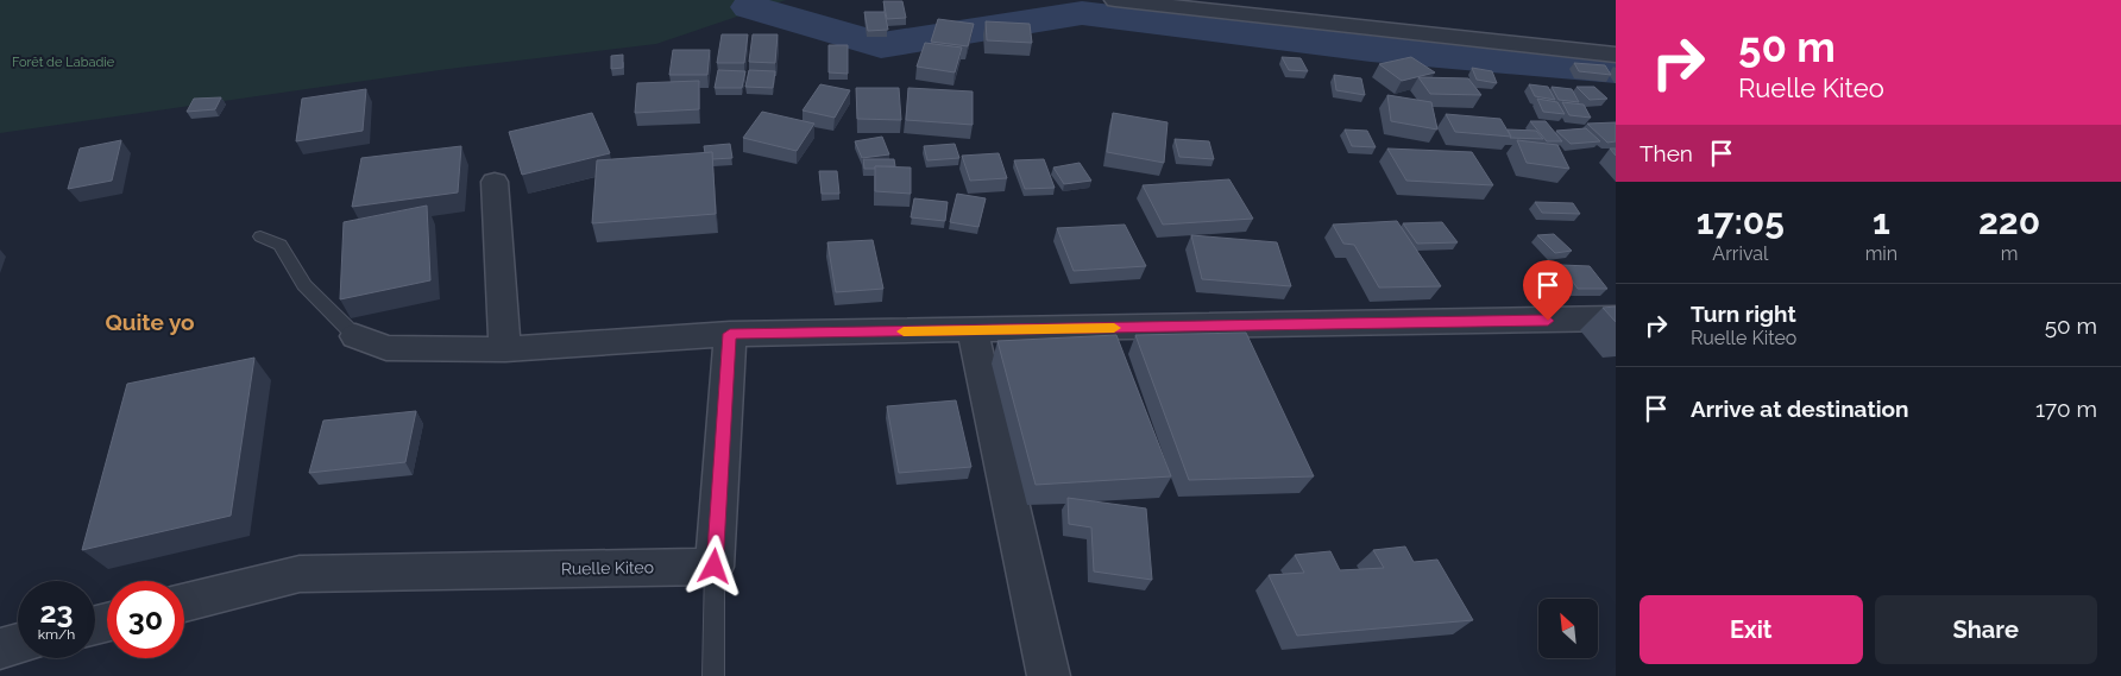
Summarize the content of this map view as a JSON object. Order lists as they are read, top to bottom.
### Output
{
  "streets": {
    "street": ["Ruelle Kiteo"]
  },
  "districts": ["Quite yo"],
  "parks": ["Forêt de Labadie"],
  "north": "top left",
  "page": {
    "turn": ["50 m", "Ruelle Kiteo"],
    "then": "Then",
    "eta": [
      "17:05",
      "Arrival",
      "1",
      "min",
      "220",
      "m"
    ],
    "list": [
      {
        "name": "Turn right",
        "note": "Ruelle Kiteo",
        "value": "50 m"
      },
      {
        "name": "Arrive at destination",
        "value": "170 m"
      }
    ],
    "speed": "23 km/h",
    "limit": "30",
    "buttons": ["Exit", "Share"]
  }
}
